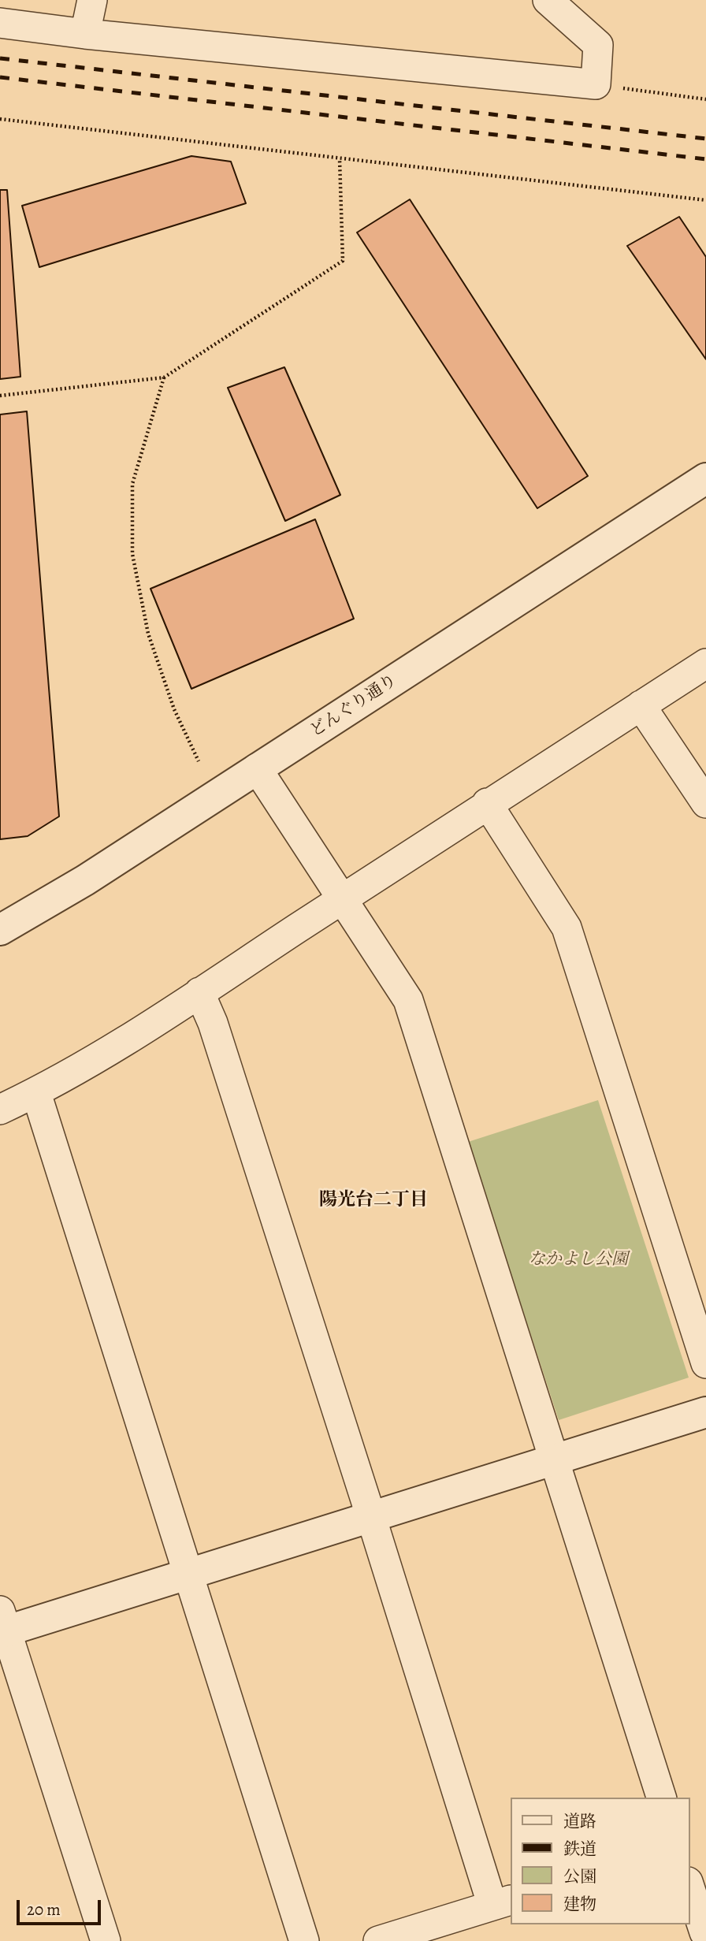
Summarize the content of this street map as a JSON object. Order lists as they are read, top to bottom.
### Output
{
  "streets": {
    "street": ["どんぐり通り"]
  },
  "districts": ["陽光台二丁目"],
  "parks": ["なかよし公園"],
  "legend": [
    "道路",
    "鉄道",
    "公園",
    "建物"
  ],
  "scale_bar": "20 m"
}
